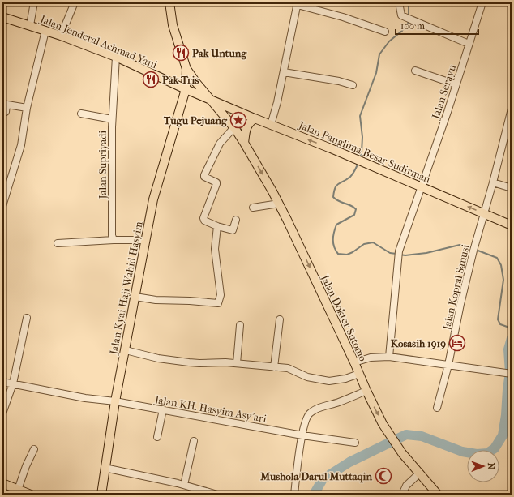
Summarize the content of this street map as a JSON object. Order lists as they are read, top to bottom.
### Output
{
  "streets": {
    "main road": [
      "Jalan Jenderal Achmad Yani",
      "Jalan Panglima Besar Sudirman",
      "Jalan Kyai Haji Wahid Hasyim",
      "Jalan Dokter Sutomo"
    ],
    "street": [
      "Jalan Serayu",
      "Jalan Supriyadi",
      "Jalan Kopral Sanusi",
      "Jalan KH. Hasyim Asy'ari"
    ]
  },
  "crossings": [
    ["Jalan Jenderal Achmad Yani", "Jalan Panglima Besar Sudirman"],
    ["Jalan Jenderal Achmad Yani", "Jalan Supriyadi"],
    ["Jalan Jenderal Achmad Yani", "Jalan Kyai Haji Wahid Hasyim"],
    ["Jalan Jenderal Achmad Yani", "Jalan Dokter Sutomo"],
    ["Jalan Serayu", "Jalan Panglima Besar Sudirman"],
    ["Jalan Panglima Besar Sudirman", "Jalan Kopral Sanusi"],
    ["Jalan Panglima Besar Sudirman", "Jalan Dokter Sutomo"],
    ["Jalan Kyai Haji Wahid Hasyim", "Jalan Dokter Sutomo"],
    ["Jalan Kyai Haji Wahid Hasyim", "Jalan KH. Hasyim Asy'ari"]
  ],
  "one_way": ["Jalan Panglima Besar Sudirman", "Jalan Dokter Sutomo"],
  "places": {
    "restaurant": ["Pak Untung", "Pak Tris"],
    "place": ["Tugu Pejuang"],
    "hotel": ["Kosasih 1919"],
    "mosque": ["Mushola Darul Muttaqin"]
  },
  "scale_bar": "100 m",
  "north": "right"
}
